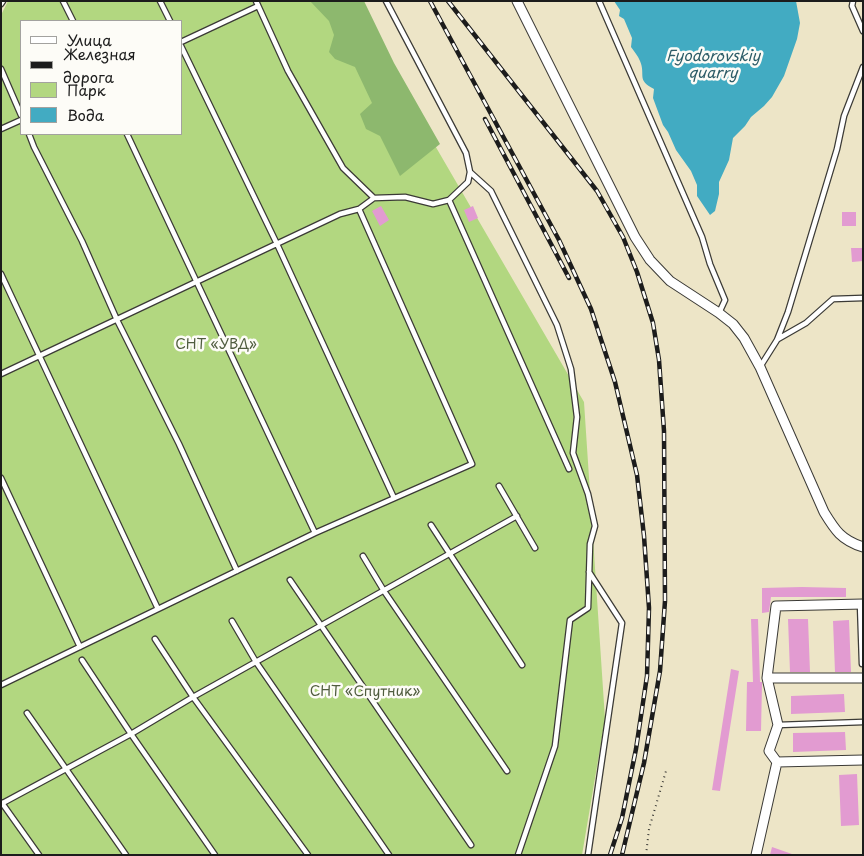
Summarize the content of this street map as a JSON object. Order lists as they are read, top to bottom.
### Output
{
  "water": ["Fyodorovskiy quarry"],
  "parks": ["СНТ «УВД»", "СНТ «Спутник»"],
  "legend": [
    "Улица",
    "Железная дорога",
    "Парк",
    "Вода"
  ]
}
